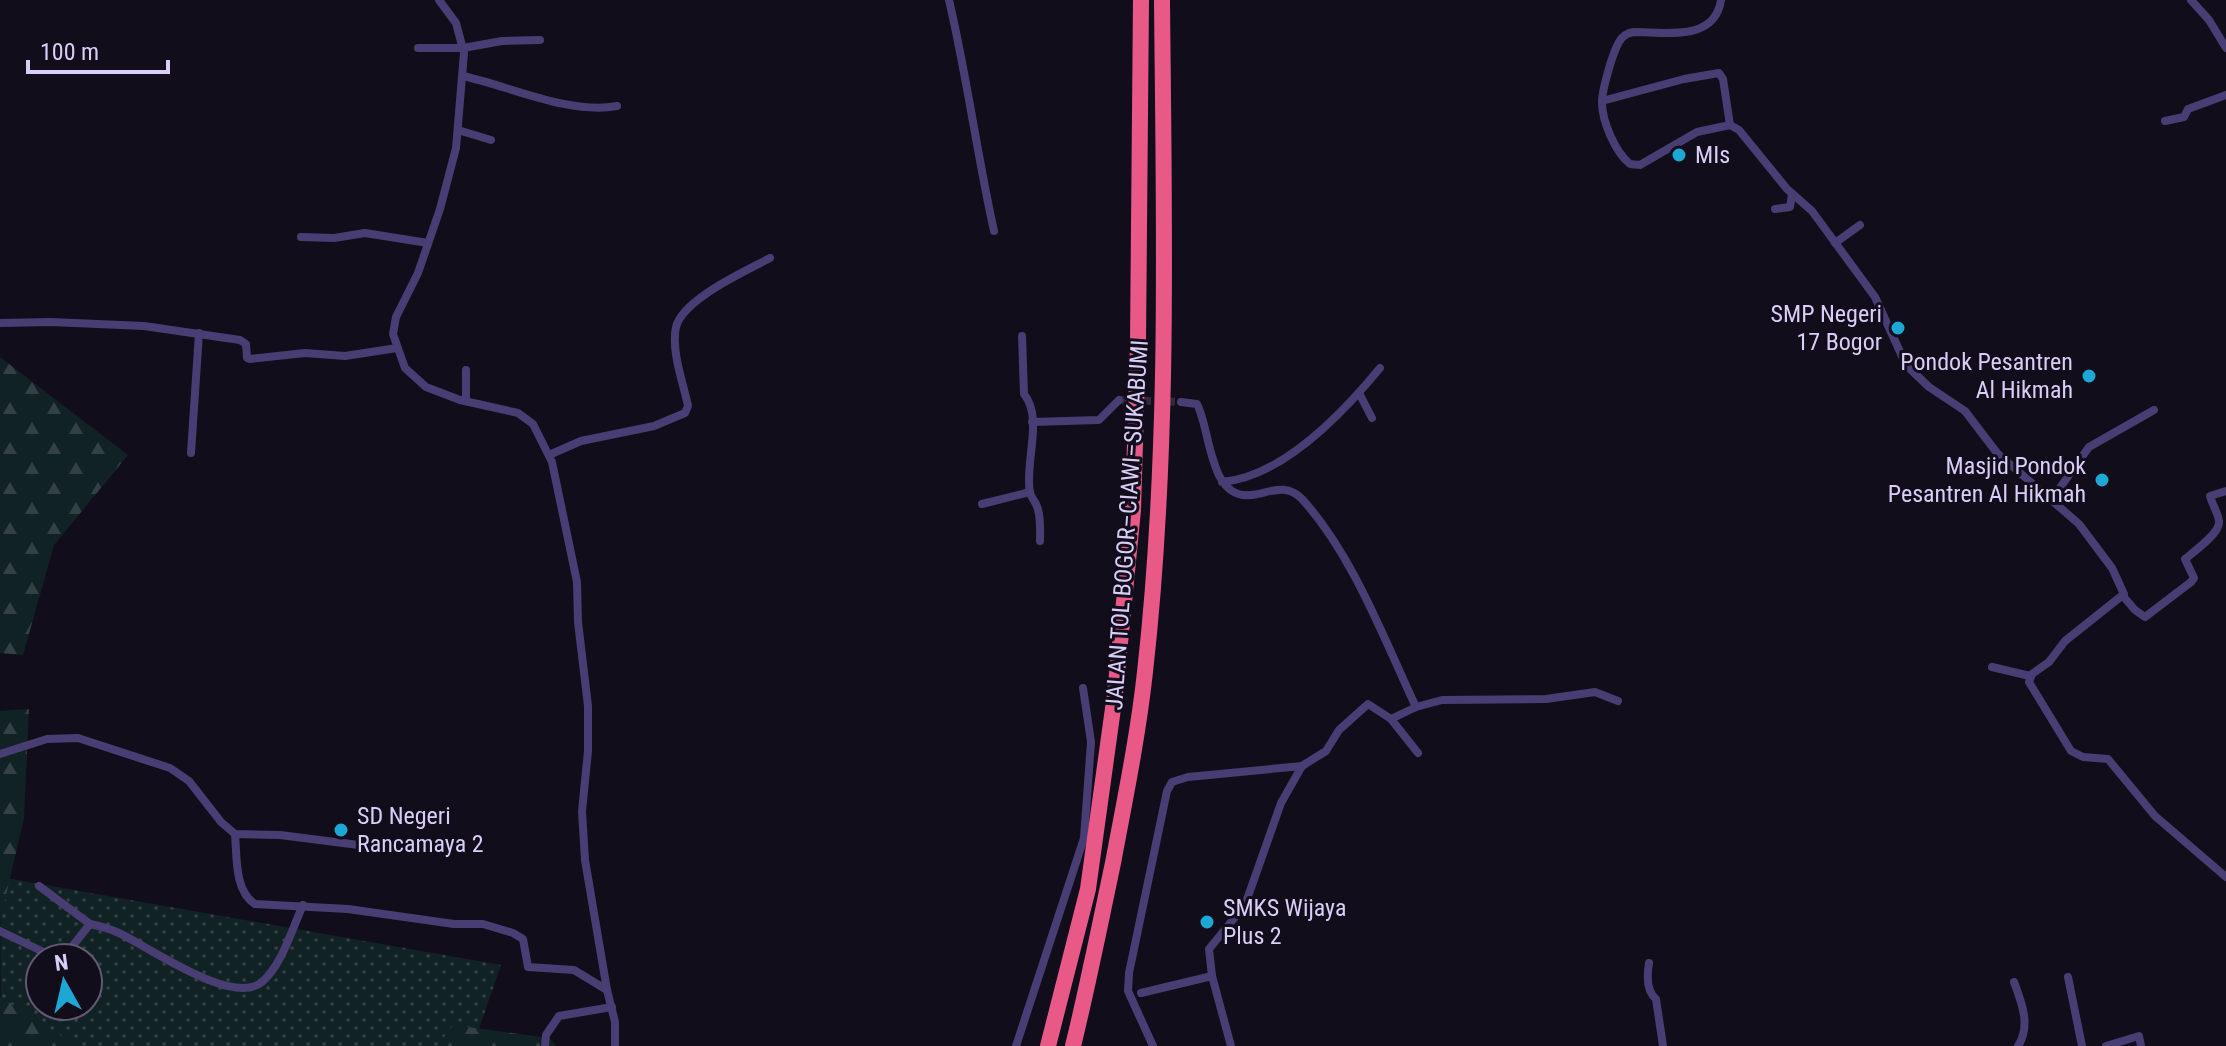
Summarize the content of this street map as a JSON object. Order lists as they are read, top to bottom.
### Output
{
  "streets": {
    "highway": ["JALAN TOL BOGOR–CIAWI–SUKABUMI"]
  },
  "places": [
    "MIs",
    "SMP Negeri 17 Bogor",
    "Pondok Pesantren Al Hikmah",
    "Masjid Pondok Pesantren Al Hikmah",
    "SD Negeri Rancamaya 2",
    "SMKS Wijaya Plus 2"
  ],
  "scale_bar": "100 m",
  "north": "top"
}
